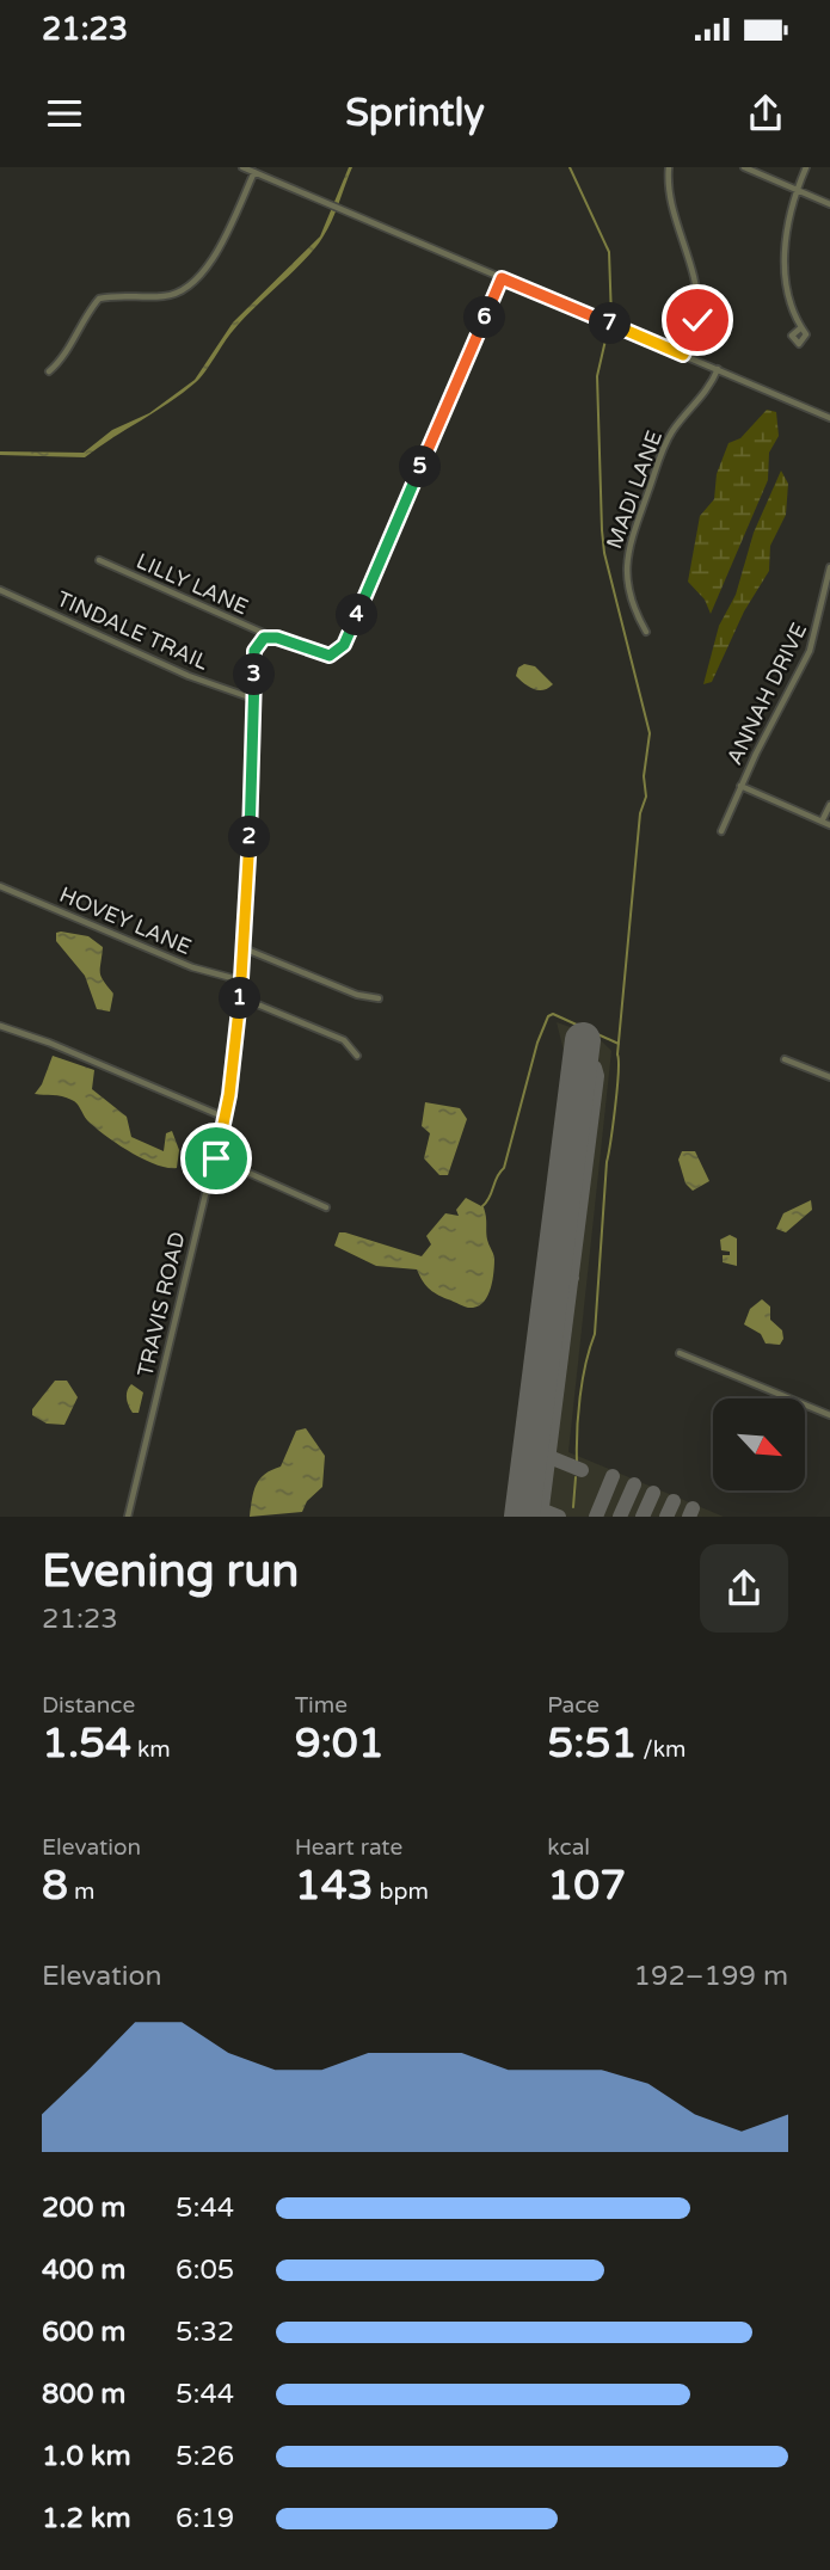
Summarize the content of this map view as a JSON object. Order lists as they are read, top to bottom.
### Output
{
  "streets": {
    "street": [
      "MADI LANE",
      "LILLY LANE",
      "TINDALE TRAIL",
      "ANNAH DRIVE",
      "HOVEY LANE",
      "TRAVIS ROAD"
    ]
  },
  "crossings": [
    ["LILLY LANE", "TRAVIS ROAD"],
    ["TINDALE TRAIL", "TRAVIS ROAD"],
    ["HOVEY LANE", "TRAVIS ROAD"]
  ],
  "north": "bottom right",
  "page": {
    "status": "21:23",
    "header": "Sprintly",
    "pins": [
      "6",
      "7",
      "5",
      "4",
      "3",
      "2",
      "1"
    ],
    "heading": ["Evening run", "21:23"],
    "stats": [
      ["Distance", "1.54 km"],
      ["Time", "9:01"],
      ["Pace", "5:51 /km"],
      ["Elevation", "8 m"],
      ["Heart rate", "143 bpm"],
      ["kcal", "107"]
    ],
    "chart": ["Elevation", "192–199 m"],
    "list": [
      {
        "name": "200 m",
        "note": "5:44"
      },
      {
        "name": "400 m",
        "note": "6:05"
      },
      {
        "name": "600 m",
        "note": "5:32"
      },
      {
        "name": "800 m",
        "note": "5:44"
      },
      {
        "name": "1.0 km",
        "note": "5:26"
      },
      {
        "name": "1.2 km",
        "note": "6:19"
      }
    ]
  }
}
